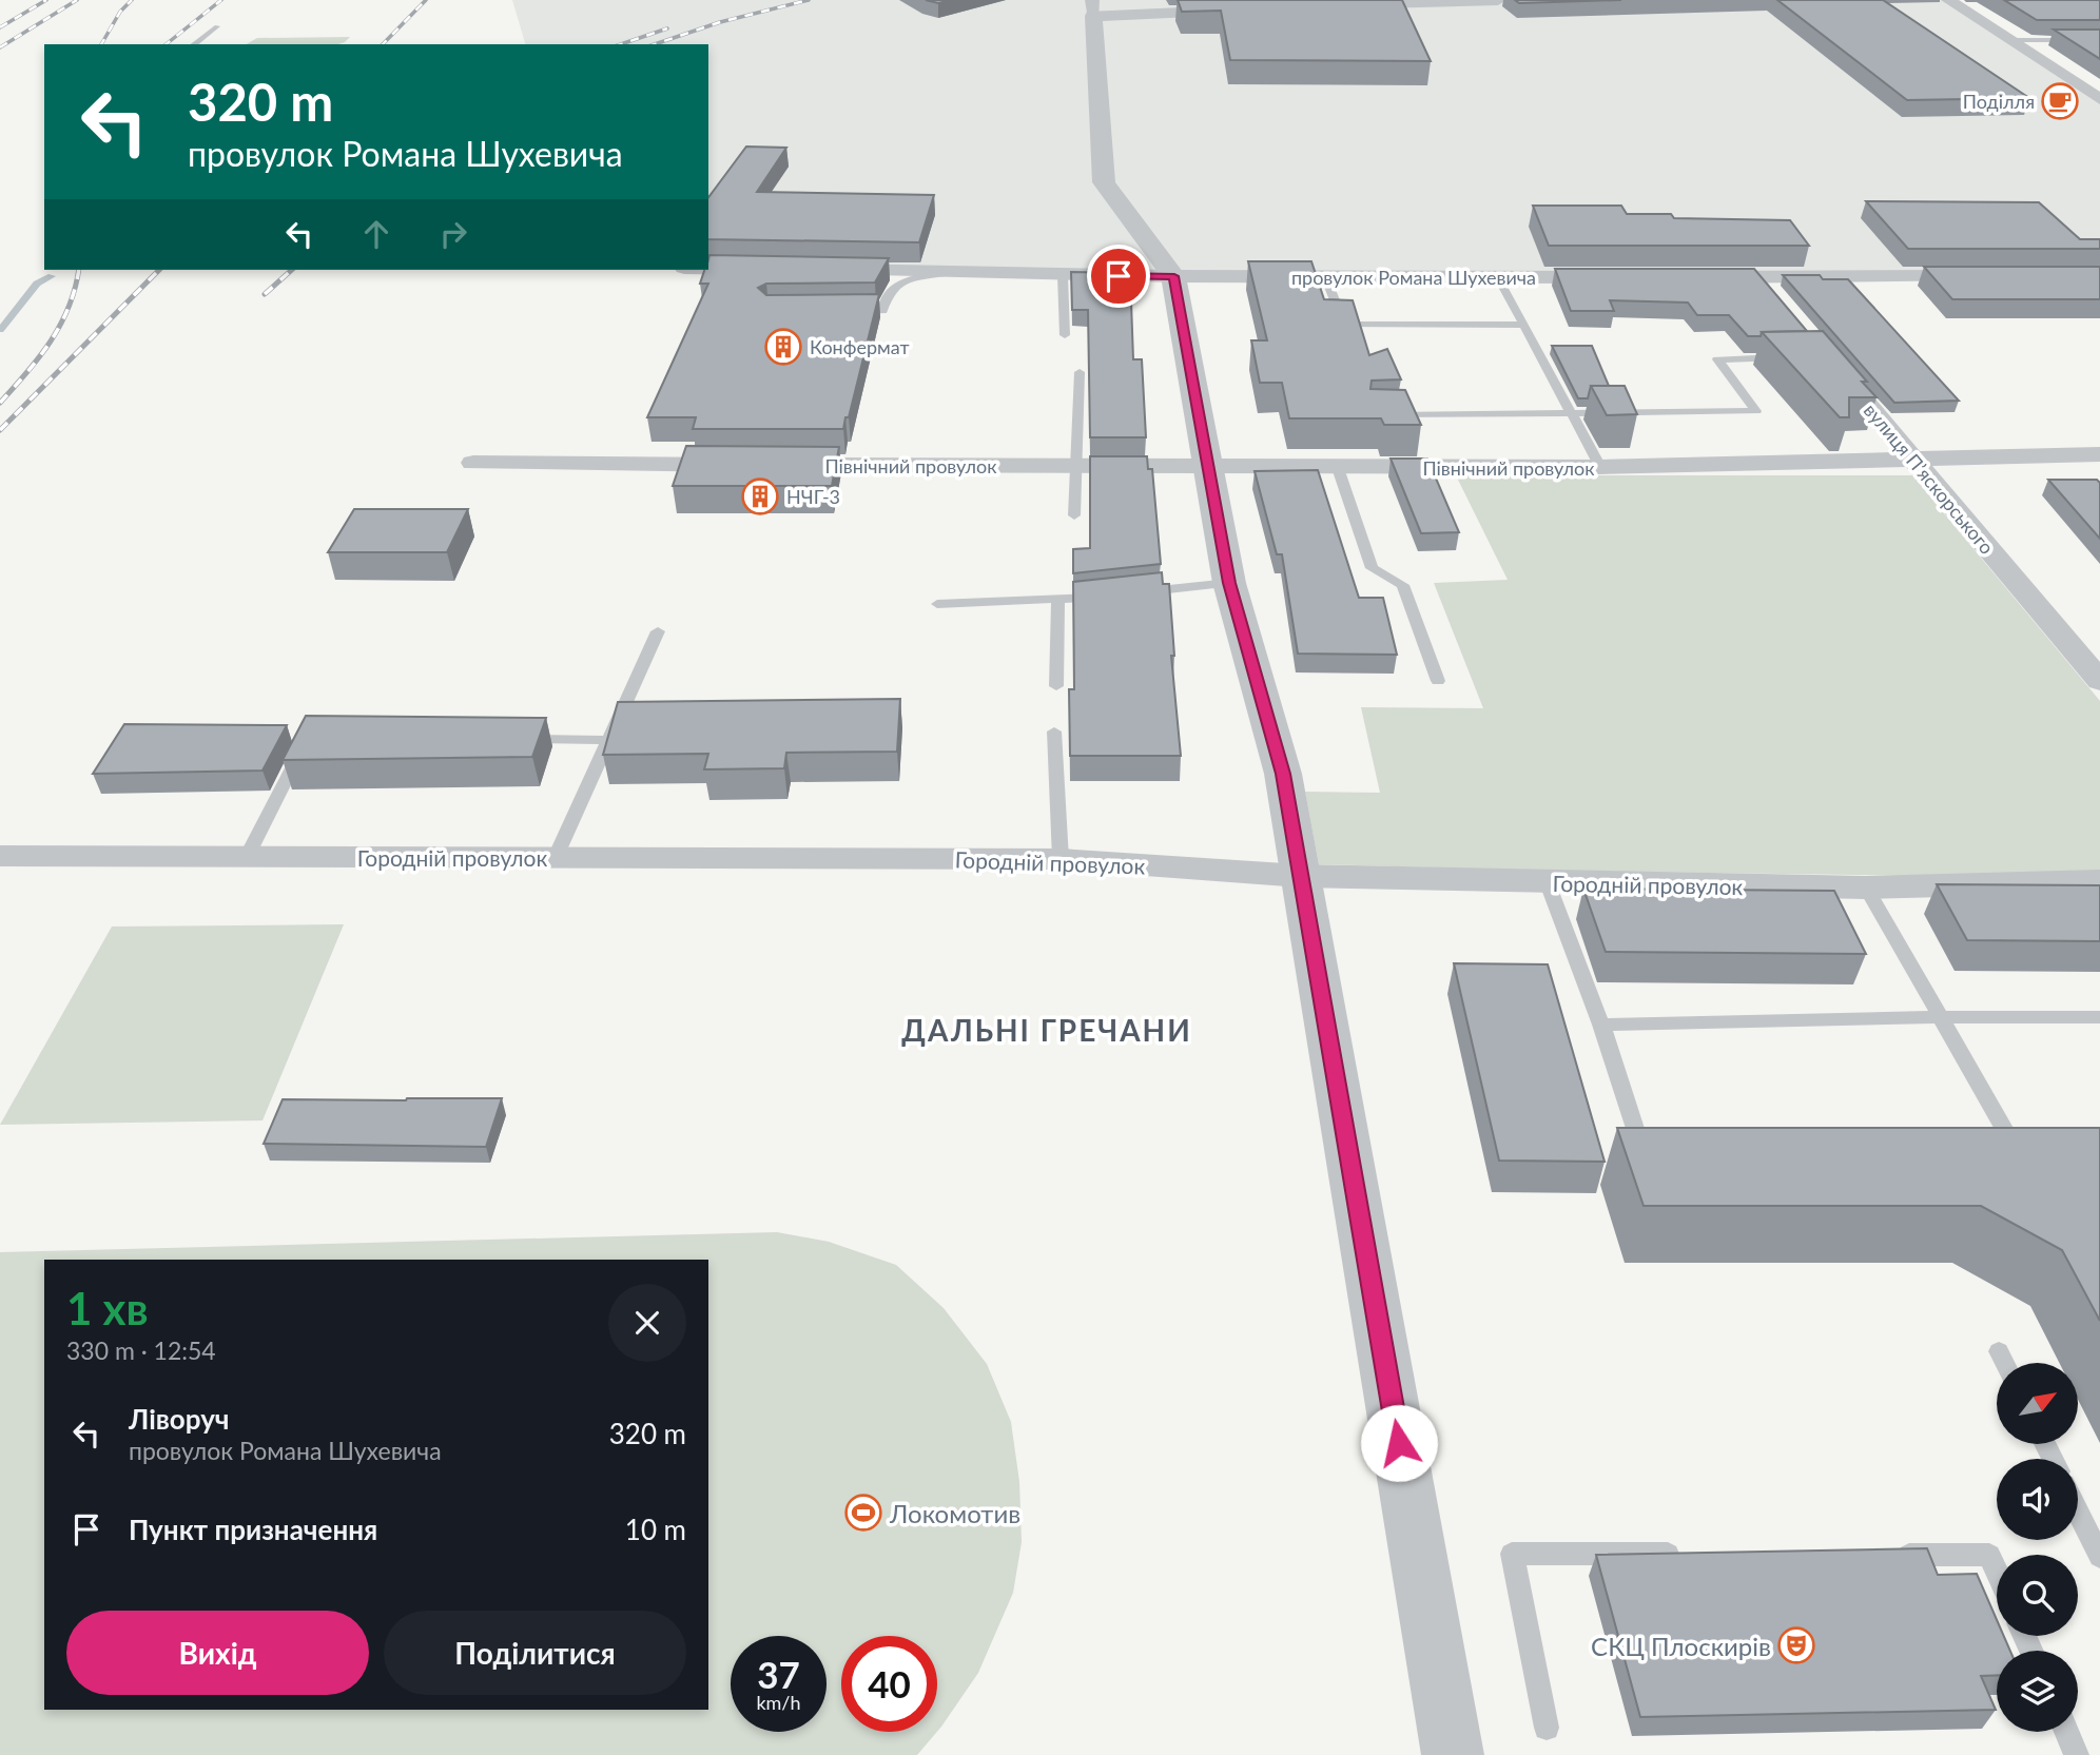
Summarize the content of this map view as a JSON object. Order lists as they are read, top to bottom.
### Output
{
  "streets": {
    "street": [
      "провулок Романа Шухевича",
      "Північний провулок",
      "вулиця Пʼяскорського",
      "Городній провулок"
    ]
  },
  "crossings": [
    ["Північний провулок", "вулиця Пʼяскорського"]
  ],
  "districts": ["ДАЛЬНІ ГРЕЧАНИ"],
  "places": {
    "cafe": ["Поділля"],
    "building": ["Конфермат", "НЧГ-3"],
    "sports": ["Локомотив"],
    "theatre": ["СКЦ Плоскирів"]
  },
  "north": "top right",
  "page": {
    "turn": ["320 m", "провулок Романа Шухевича"],
    "heading": ["1 хв", "330 m · 12:54"],
    "list": [
      {
        "name": "Ліворуч",
        "note": "провулок Романа Шухевича",
        "value": "320 m"
      },
      {
        "name": "Пункт призначення",
        "value": "10 m"
      }
    ],
    "buttons": ["Вихід", "Поділитися"],
    "speed": "37 km/h",
    "limit": "40"
  }
}
